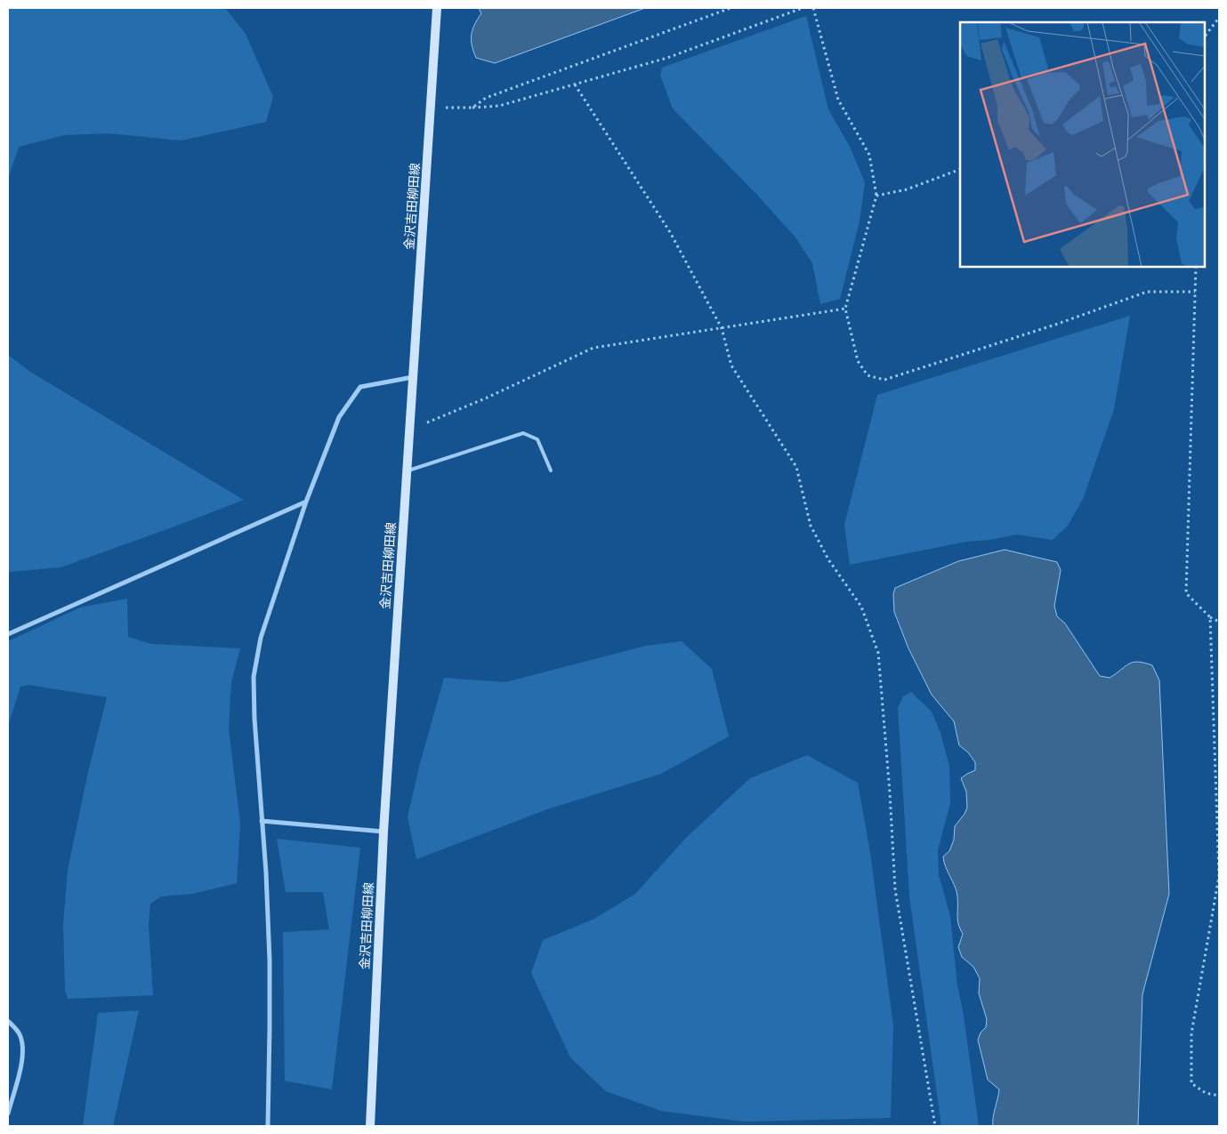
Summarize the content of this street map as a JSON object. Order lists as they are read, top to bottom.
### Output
{
  "streets": {
    "main road": ["金沢吉田柳田線"]
  }
}
